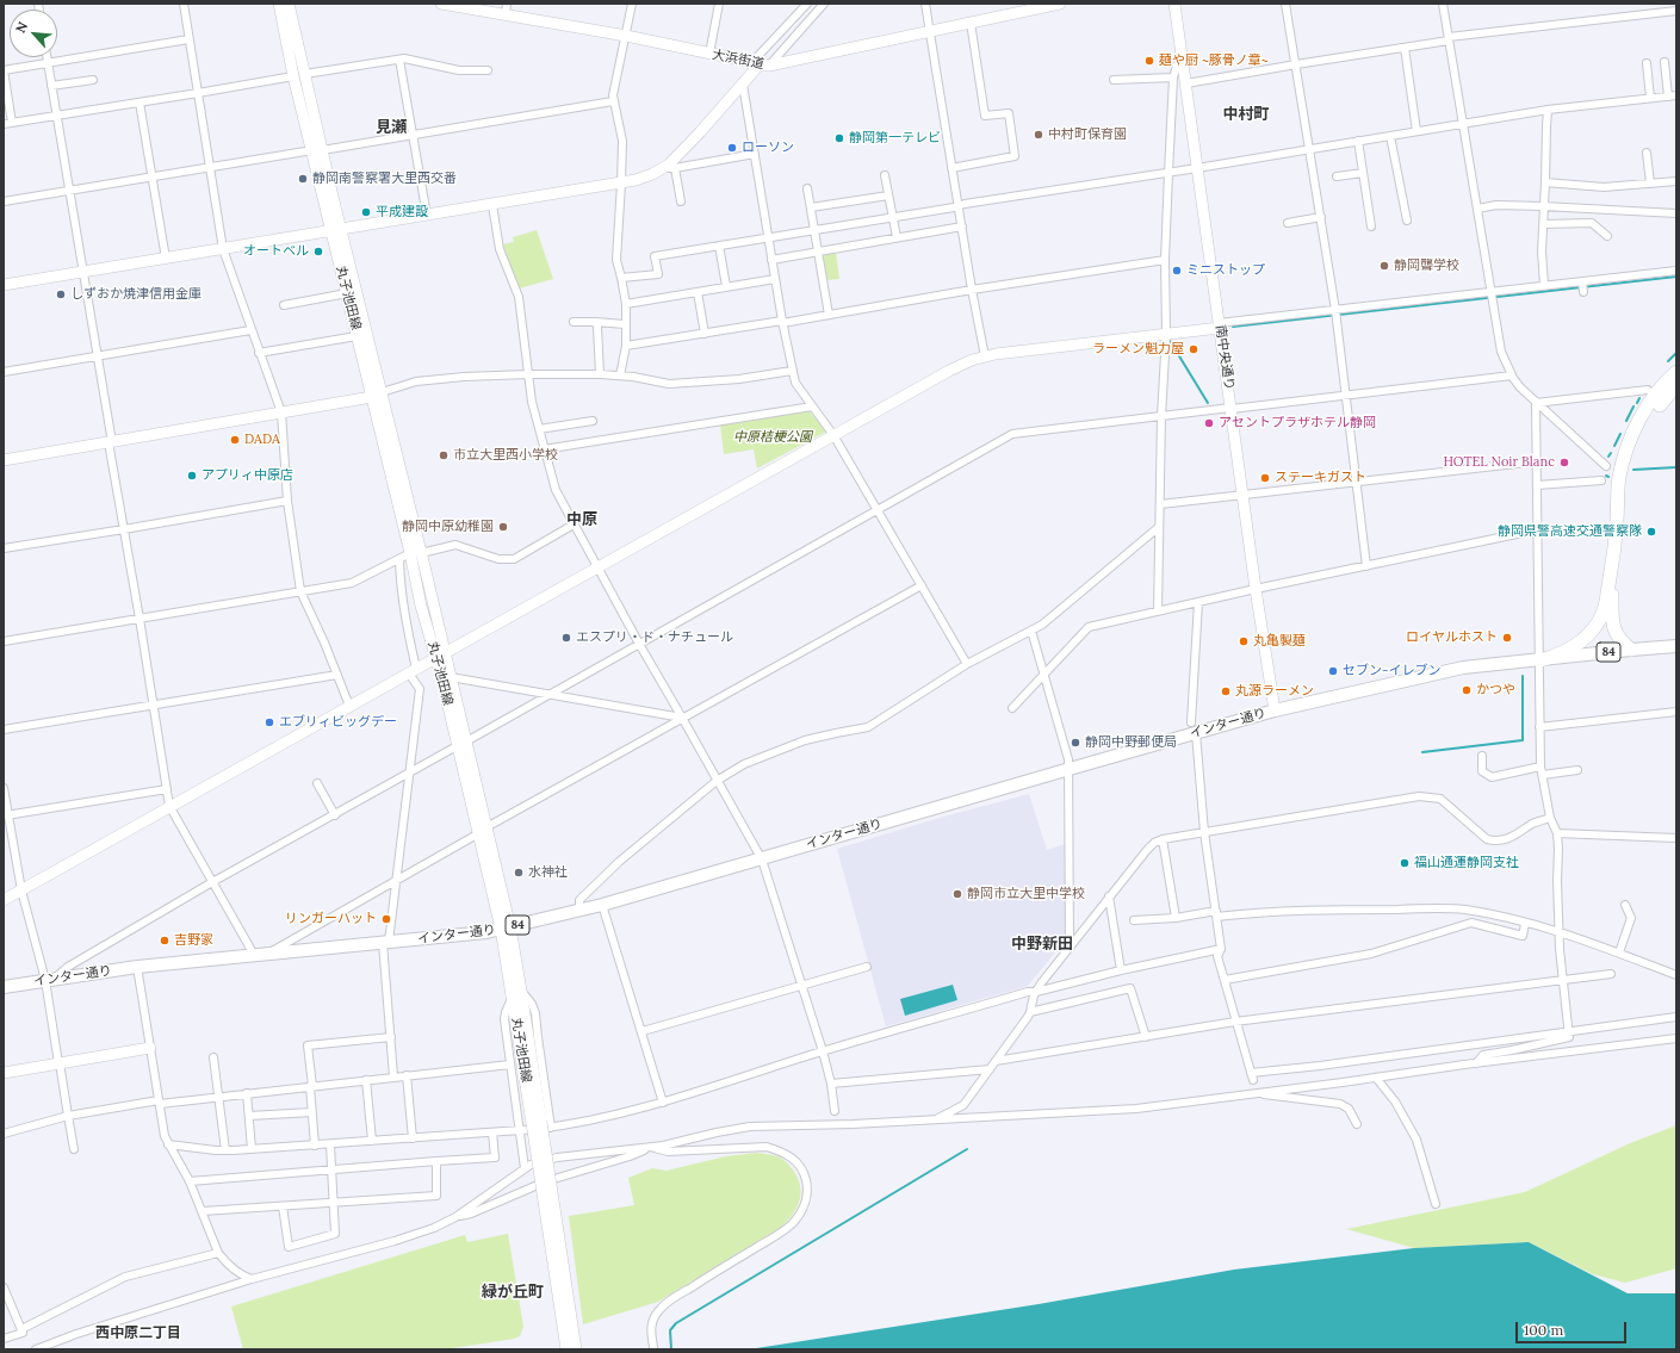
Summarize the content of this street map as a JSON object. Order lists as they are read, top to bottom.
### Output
{
  "streets": {
    "main road": ["84", "インター通り"],
    "street": ["大浜街道", "丸子池田線", "南中央通り"]
  },
  "crossings": [
    ["丸子池田線", "インター通り"],
    ["南中央通り", "インター通り"]
  ],
  "districts": [
    "中村町",
    "見瀬",
    "中原",
    "中野新田",
    "緑が丘町",
    "西中原二丁目"
  ],
  "parks": ["中原桔梗公園"],
  "places": [
    "麺や厨 ~豚骨ノ章~",
    "中村町保育園",
    "静岡第一テレビ",
    "ローソン",
    "静岡南警察署大里西交番",
    "平成建設",
    "オートベル",
    "静岡聾学校",
    "ミニストップ",
    "しずおか焼津信用金庫",
    "ラーメン魁力屋",
    "アセントプラザホテル静岡",
    "DADA",
    "市立大里西小学校",
    "HOTEL Noir Blanc",
    "アプリィ中原店",
    "ステーキガスト",
    "静岡中原幼稚園",
    "静岡県警高速交通警察隊",
    "エスプリ・ド・ナチュール",
    "ロイヤルホスト",
    "丸亀製麺",
    "セブン-イレブン",
    "かつや",
    "丸源ラーメン",
    "エブリィビッグデー",
    "静岡中野郵便局",
    "福山通運静岡支社",
    "水神社",
    "静岡市立大里中学校",
    "リンガーハット",
    "吉野家"
  ],
  "scale_bar": "100 m",
  "north": "top left"
}
